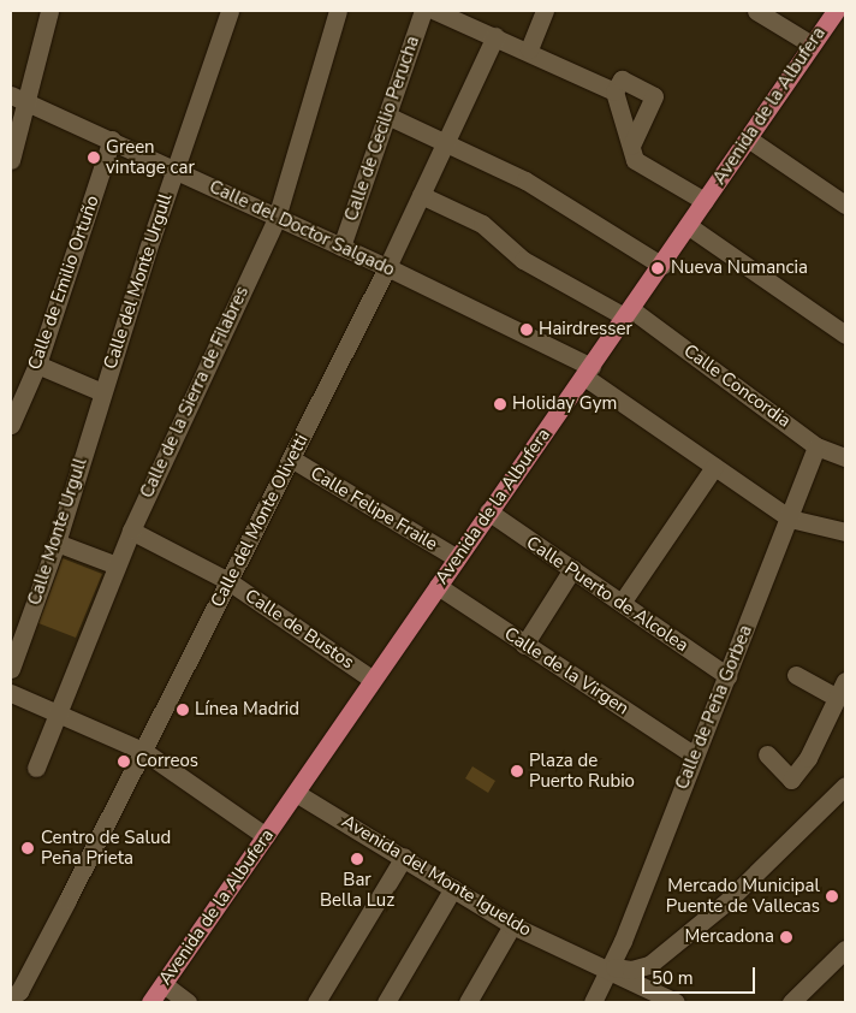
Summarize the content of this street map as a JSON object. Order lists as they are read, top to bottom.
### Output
{
  "streets": {
    "main road": ["Avenida de la Albufera"],
    "street": [
      "Calle de Cecilio Perucha",
      "Calle del Doctor Salgado",
      "Calle del Monte Urgull",
      "Calle de Emilio Ortuño",
      "Calle Concordia",
      "Calle de la Sierra de Filabres",
      "Calle Felipe Fraile",
      "Calle del Monte Olivetti",
      "Calle Monte Urgull",
      "Calle Puerto de Alcolea",
      "Calle de Bustos",
      "Calle de la Virgen",
      "Calle de Peña Gorbea",
      "Avenida del Monte Igueldo"
    ]
  },
  "crossings": [
    ["Avenida de la Albufera", "Calle del Doctor Salgado"],
    ["Avenida de la Albufera", "Calle Concordia"],
    ["Avenida de la Albufera", "Calle Felipe Fraile"],
    ["Avenida de la Albufera", "Calle Puerto de Alcolea"],
    ["Avenida de la Albufera", "Calle de Bustos"],
    ["Avenida de la Albufera", "Calle de la Virgen"],
    ["Avenida de la Albufera", "Avenida del Monte Igueldo"],
    ["Calle de Cecilio Perucha", "Calle del Doctor Salgado"],
    ["Calle del Doctor Salgado", "Calle del Monte Urgull"],
    ["Calle del Doctor Salgado", "Calle de Emilio Ortuño"],
    ["Calle del Doctor Salgado", "Calle de la Sierra de Filabres"],
    ["Calle del Doctor Salgado", "Calle del Monte Olivetti"],
    ["Calle del Doctor Salgado", "Calle de Peña Gorbea"],
    ["Calle del Monte Urgull", "Calle Monte Urgull"],
    ["Calle Concordia", "Calle del Monte Olivetti"],
    ["Calle Concordia", "Calle de Peña Gorbea"],
    ["Calle de la Sierra de Filabres", "Calle de Bustos"],
    ["Calle Felipe Fraile", "Calle del Monte Olivetti"],
    ["Calle del Monte Olivetti", "Calle de Bustos"],
    ["Calle Puerto de Alcolea", "Calle de Peña Gorbea"],
    ["Calle de la Virgen", "Calle de Peña Gorbea"],
    ["Calle de Peña Gorbea", "Avenida del Monte Igueldo"]
  ],
  "places": [
    "Green vintage car",
    "Nueva Numancia",
    "Hairdresser",
    "Holiday Gym",
    "Línea Madrid",
    "Correos",
    "Plaza de Puerto Rubio",
    "Centro de Salud Peña Prieta",
    "Bar Bella Luz",
    "Mercado Municipal Puente de Vallecas",
    "Mercadona"
  ],
  "scale_bar": "50 m"
}
